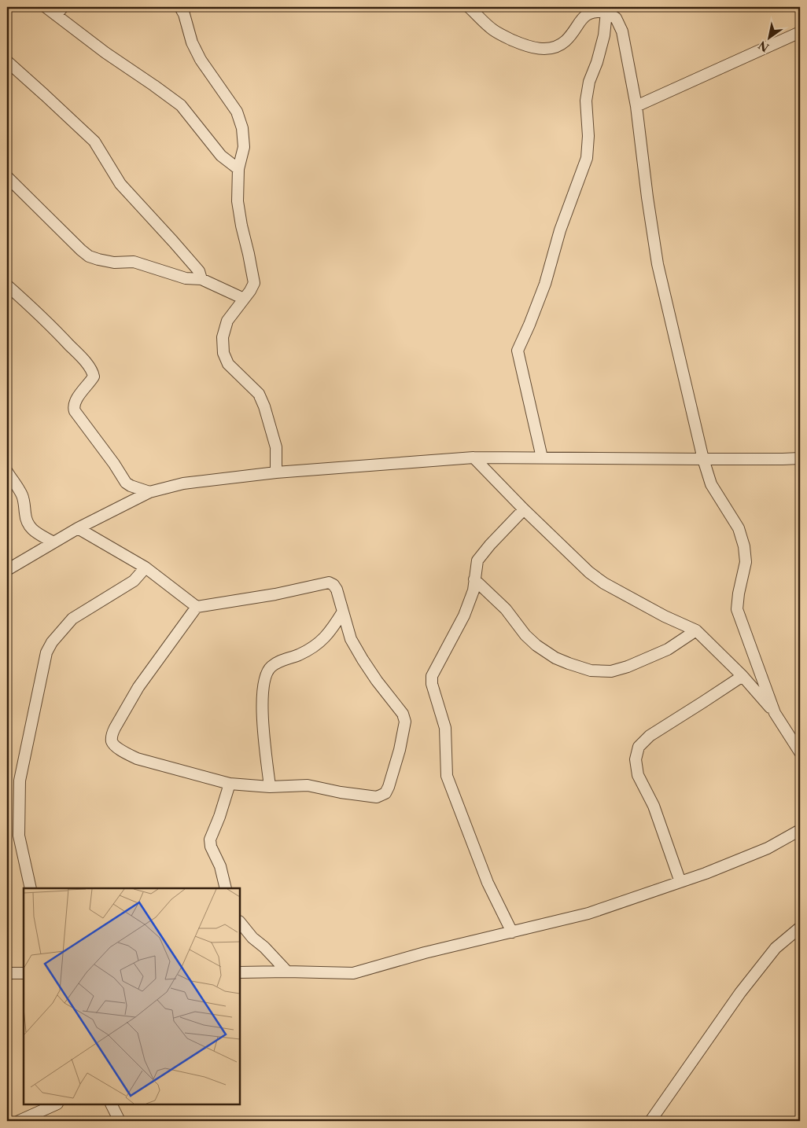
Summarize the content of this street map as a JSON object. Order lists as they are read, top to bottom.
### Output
{
  "north": "bottom left"
}
